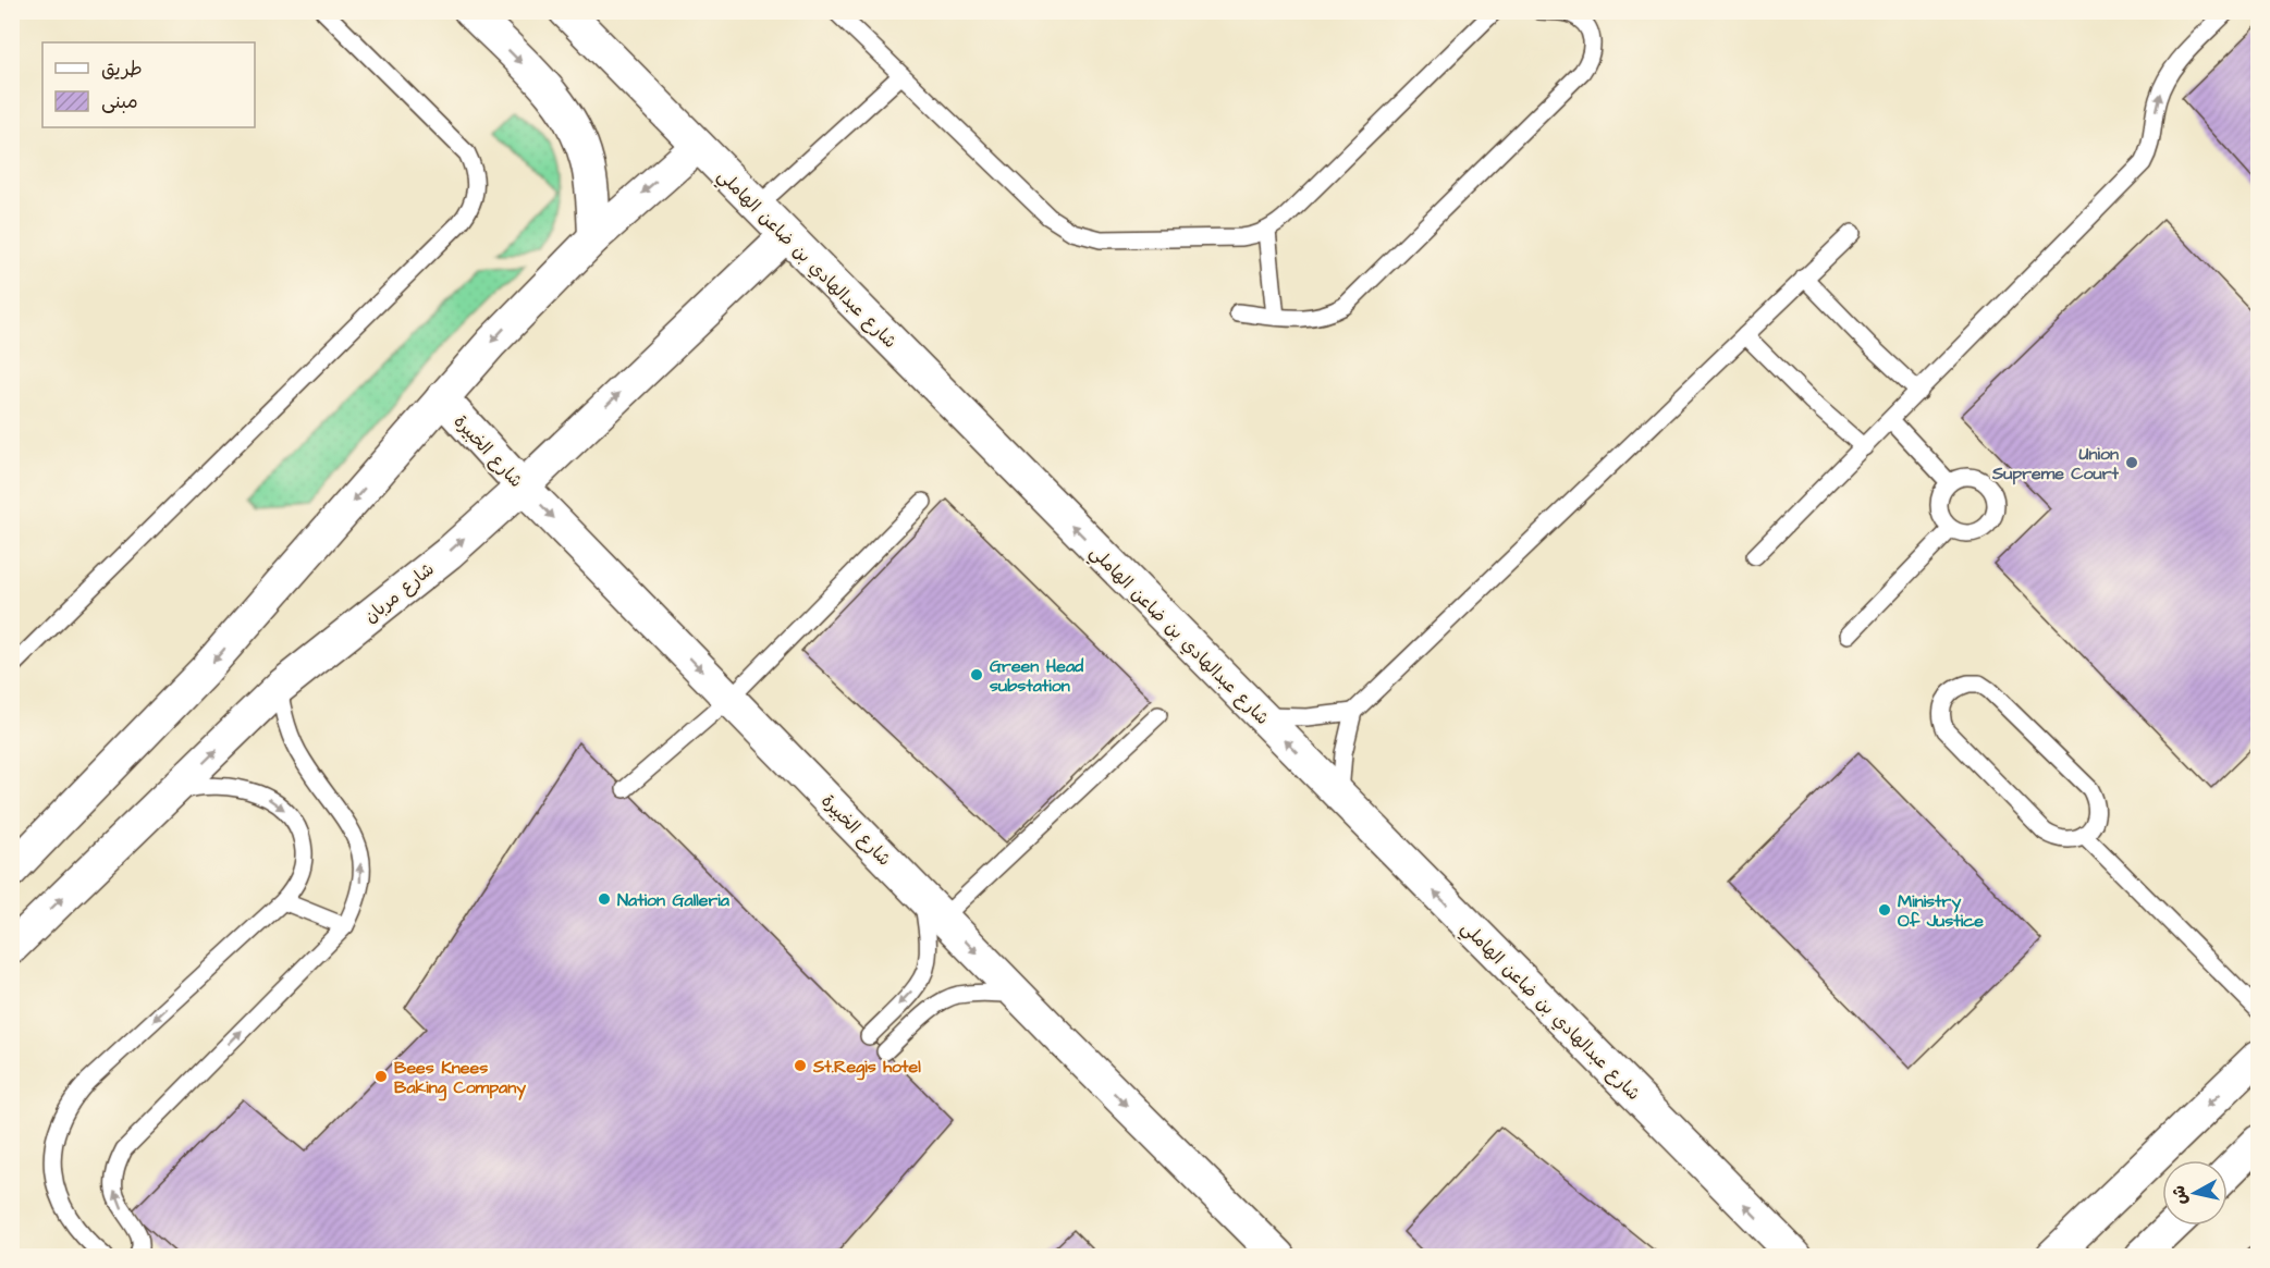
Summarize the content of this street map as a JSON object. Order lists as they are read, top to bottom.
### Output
{
  "streets": {
    "street": ["شارع عبدالهادي بن ضاعن الهاملي", "شارع الخبيرة", "شارع مربان"]
  },
  "crossings": [
    ["شارع عبدالهادي بن ضاعن الهاملي", "شارع مربان"],
    ["شارع الخبيرة", "شارع مربان"]
  ],
  "one_way": ["شارع عبدالهادي بن ضاعن الهاملي", "شارع الخبيرة"],
  "places": [
    "Union Supreme Court",
    "Green Head substation",
    "Nation Galleria",
    "Ministry Of Justice",
    "St.Regis hotel",
    "Bees Knees Baking Company"
  ],
  "legend": ["طريق", "مبنى"],
  "north": "left"
}
